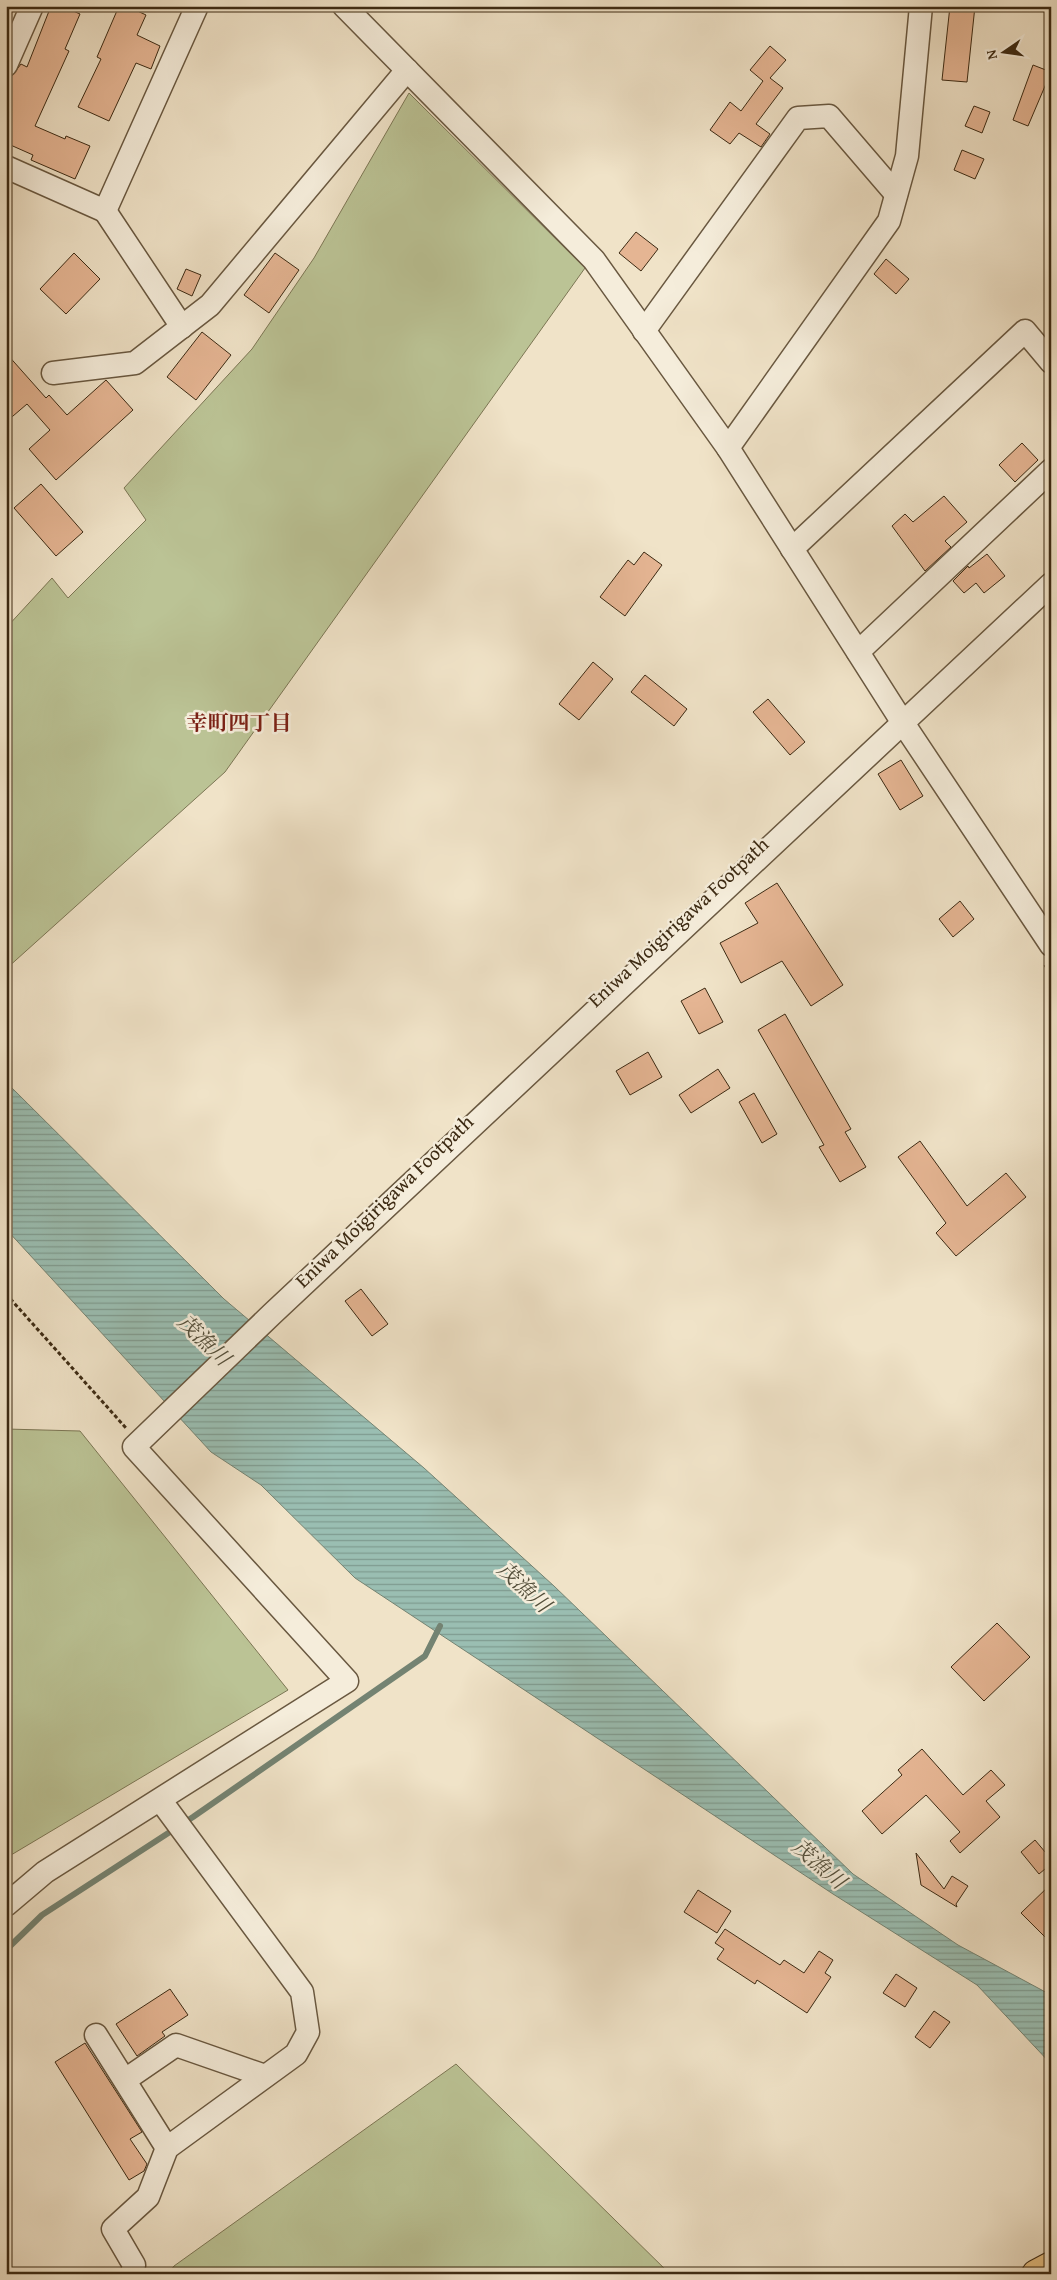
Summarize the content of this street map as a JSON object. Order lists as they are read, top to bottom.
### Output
{
  "districts": ["幸町四丁目"],
  "water": ["茂漁川"],
  "north": "left"
}
